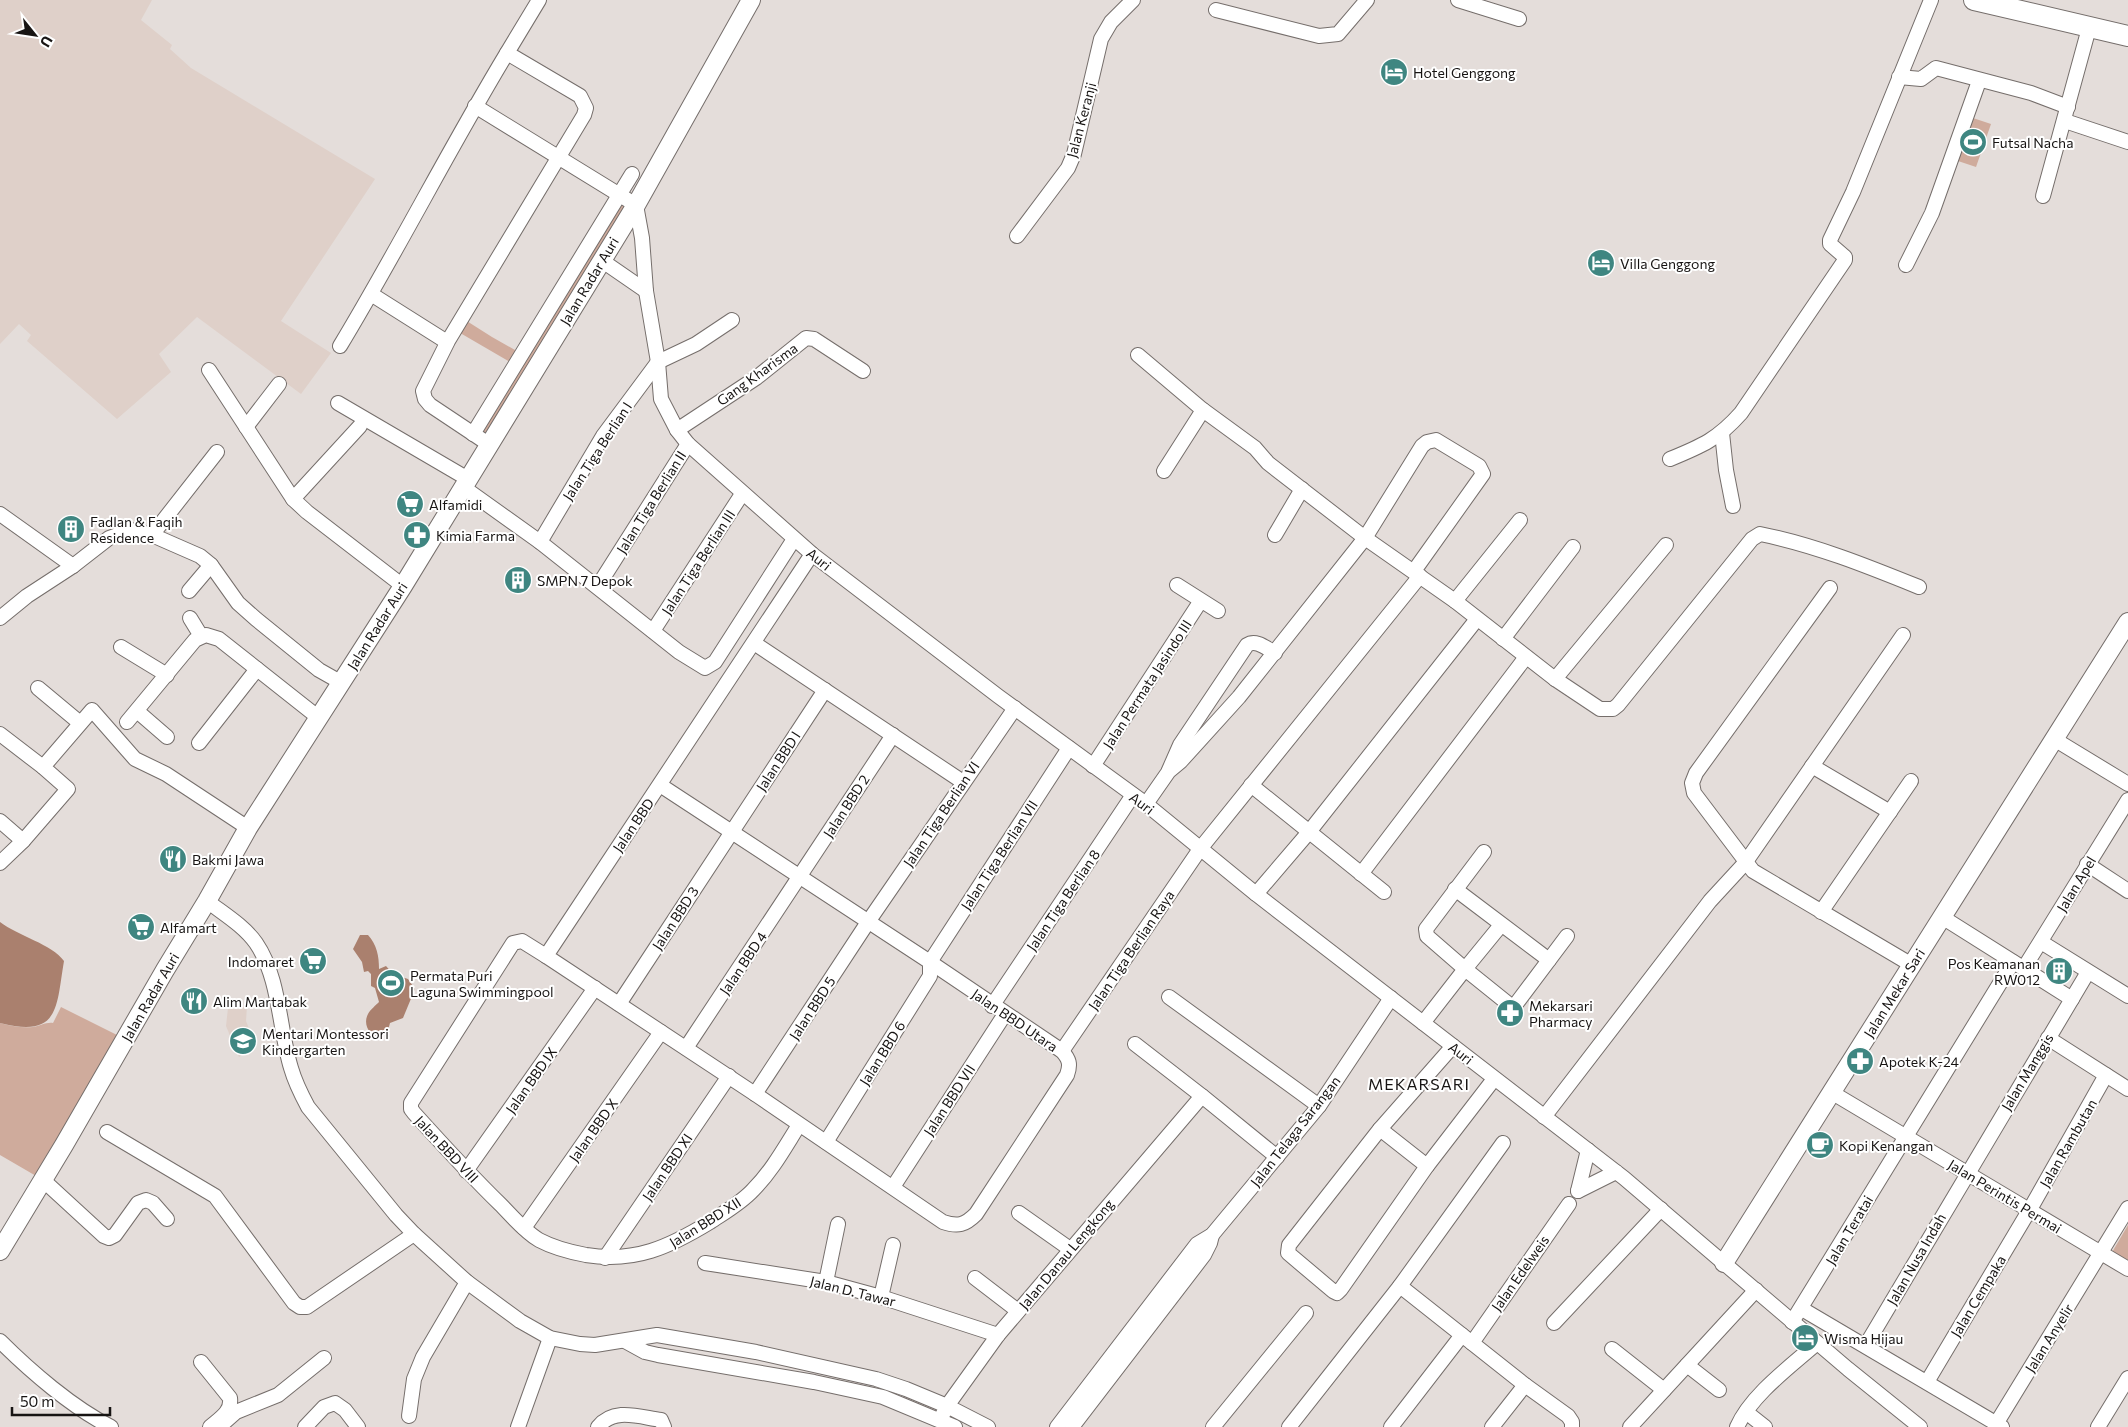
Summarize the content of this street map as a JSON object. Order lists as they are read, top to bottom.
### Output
{
  "streets": {
    "main road": ["Jalan Radar Auri", "Jalan Mekar Sari"],
    "street": [
      "Jalan Keranji",
      "Gang Kharisma",
      "Jalan Tiga Berlian I",
      "Jalan Tiga Berlian II",
      "Auri",
      "Jalan Tiga Berlian III",
      "Jalan Permata Jasindo III",
      "Jalan BBD I",
      "Jalan BBD 2",
      "Jalan Tiga Berlian VI",
      "Jalan BBD",
      "Jalan Tiga Berlian VII",
      "Jalan Apel",
      "Jalan Tiga Berlian 8",
      "Jalan BBD 3",
      "Jalan Tiga Berlian Raya",
      "Jalan BBD 4",
      "Jalan BBD 5",
      "Jalan BBD Utara",
      "Jalan BBD 6",
      "Jalan Manggis",
      "Jalan BBD IX",
      "Jalan BBD VII",
      "Jalan BBD X",
      "Jalan Telaga Sarangan",
      "Jalan Rambutan",
      "Jalan BBD VIII",
      "Jalan BBD XI",
      "Jalan Perintis Permai",
      "Jalan BBD XII",
      "Jalan Teratai",
      "Jalan Danau Lengkong",
      "Jalan Nusa Indah",
      "Jalan Edelweis",
      "Jalan D. Tawar",
      "Jalan Cempaka",
      "Jalan Anyelir"
    ]
  },
  "crossings": [
    ["Jalan Radar Auri", "Auri"],
    ["Gang Kharisma", "Auri"],
    ["Jalan Tiga Berlian I", "Auri"],
    ["Jalan Tiga Berlian II", "Auri"],
    ["Auri", "Jalan Tiga Berlian III"],
    ["Auri", "Jalan Permata Jasindo III"],
    ["Auri", "Jalan Tiga Berlian VI"],
    ["Auri", "Jalan BBD"],
    ["Auri", "Jalan Tiga Berlian VII"],
    ["Auri", "Jalan Tiga Berlian 8"],
    ["Auri", "Jalan Tiga Berlian Raya"],
    ["Auri", "Jalan Mekar Sari"],
    ["Auri", "Jalan Telaga Sarangan"],
    ["Jalan BBD I", "Jalan BBD 3"],
    ["Jalan BBD I", "Jalan BBD Utara"],
    ["Jalan BBD 2", "Jalan BBD 4"],
    ["Jalan BBD 2", "Jalan BBD Utara"],
    ["Jalan Tiga Berlian VI", "Jalan BBD 5"],
    ["Jalan Tiga Berlian VI", "Jalan BBD Utara"],
    ["Jalan BBD", "Jalan BBD Utara"],
    ["Jalan BBD", "Jalan BBD VIII"],
    ["Jalan Tiga Berlian VII", "Jalan BBD Utara"],
    ["Jalan Tiga Berlian VII", "Jalan BBD 6"],
    ["Jalan Apel", "Jalan Teratai"],
    ["Jalan Tiga Berlian 8", "Jalan BBD Utara"],
    ["Jalan BBD 3", "Jalan BBD Utara"],
    ["Jalan Tiga Berlian Raya", "Jalan BBD Utara"],
    ["Jalan BBD 4", "Jalan BBD Utara"],
    ["Jalan Mekar Sari", "Jalan Perintis Permai"],
    ["Jalan BBD 5", "Jalan BBD Utara"],
    ["Jalan BBD Utara", "Jalan BBD 6"],
    ["Jalan BBD Utara", "Jalan BBD VII"],
    ["Jalan BBD Utara", "Jalan BBD XI"],
    ["Jalan BBD Utara", "Jalan BBD XII"],
    ["Jalan Manggis", "Jalan Perintis Permai"],
    ["Jalan Manggis", "Jalan Nusa Indah"],
    ["Jalan BBD IX", "Jalan BBD VIII"],
    ["Jalan BBD X", "Jalan BBD VIII"],
    ["Jalan Rambutan", "Jalan Perintis Permai"],
    ["Jalan Rambutan", "Jalan Cempaka"],
    ["Jalan BBD VIII", "Jalan BBD XI"],
    ["Jalan BBD VIII", "Jalan BBD XII"],
    ["Jalan BBD XI", "Jalan BBD XII"],
    ["Jalan Perintis Permai", "Jalan Teratai"],
    ["Jalan Perintis Permai", "Jalan Nusa Indah"],
    ["Jalan Perintis Permai", "Jalan Cempaka"],
    ["Jalan Perintis Permai", "Jalan Anyelir"],
    ["Jalan Danau Lengkong", "Jalan D. Tawar"]
  ],
  "districts": ["MEKARSARI"],
  "places": {
    "hotel": ["Hotel Genggong", "Villa Genggong", "Wisma Hijau"],
    "sports": ["Futsal Nacha", "Permata Puri Laguna Swimmingpool"],
    "supermarket": ["Alfamidi", "Alfamart", "Indomaret"],
    "building": ["Fadlan & Faqih Residence", "SMPN 7 Depok", "Pos Keamanan RW012"],
    "pharmacy": ["Kimia Farma", "Mekarsari Pharmacy", "Apotek K-24"],
    "restaurant": ["Bakmi Jawa", "Alim Martabak"],
    "school or university": ["Mentari Montessori Kindergarten"],
    "cafe": ["Kopi Kenangan"]
  },
  "scale_bar": "50 m",
  "north": "bottom right"
}
